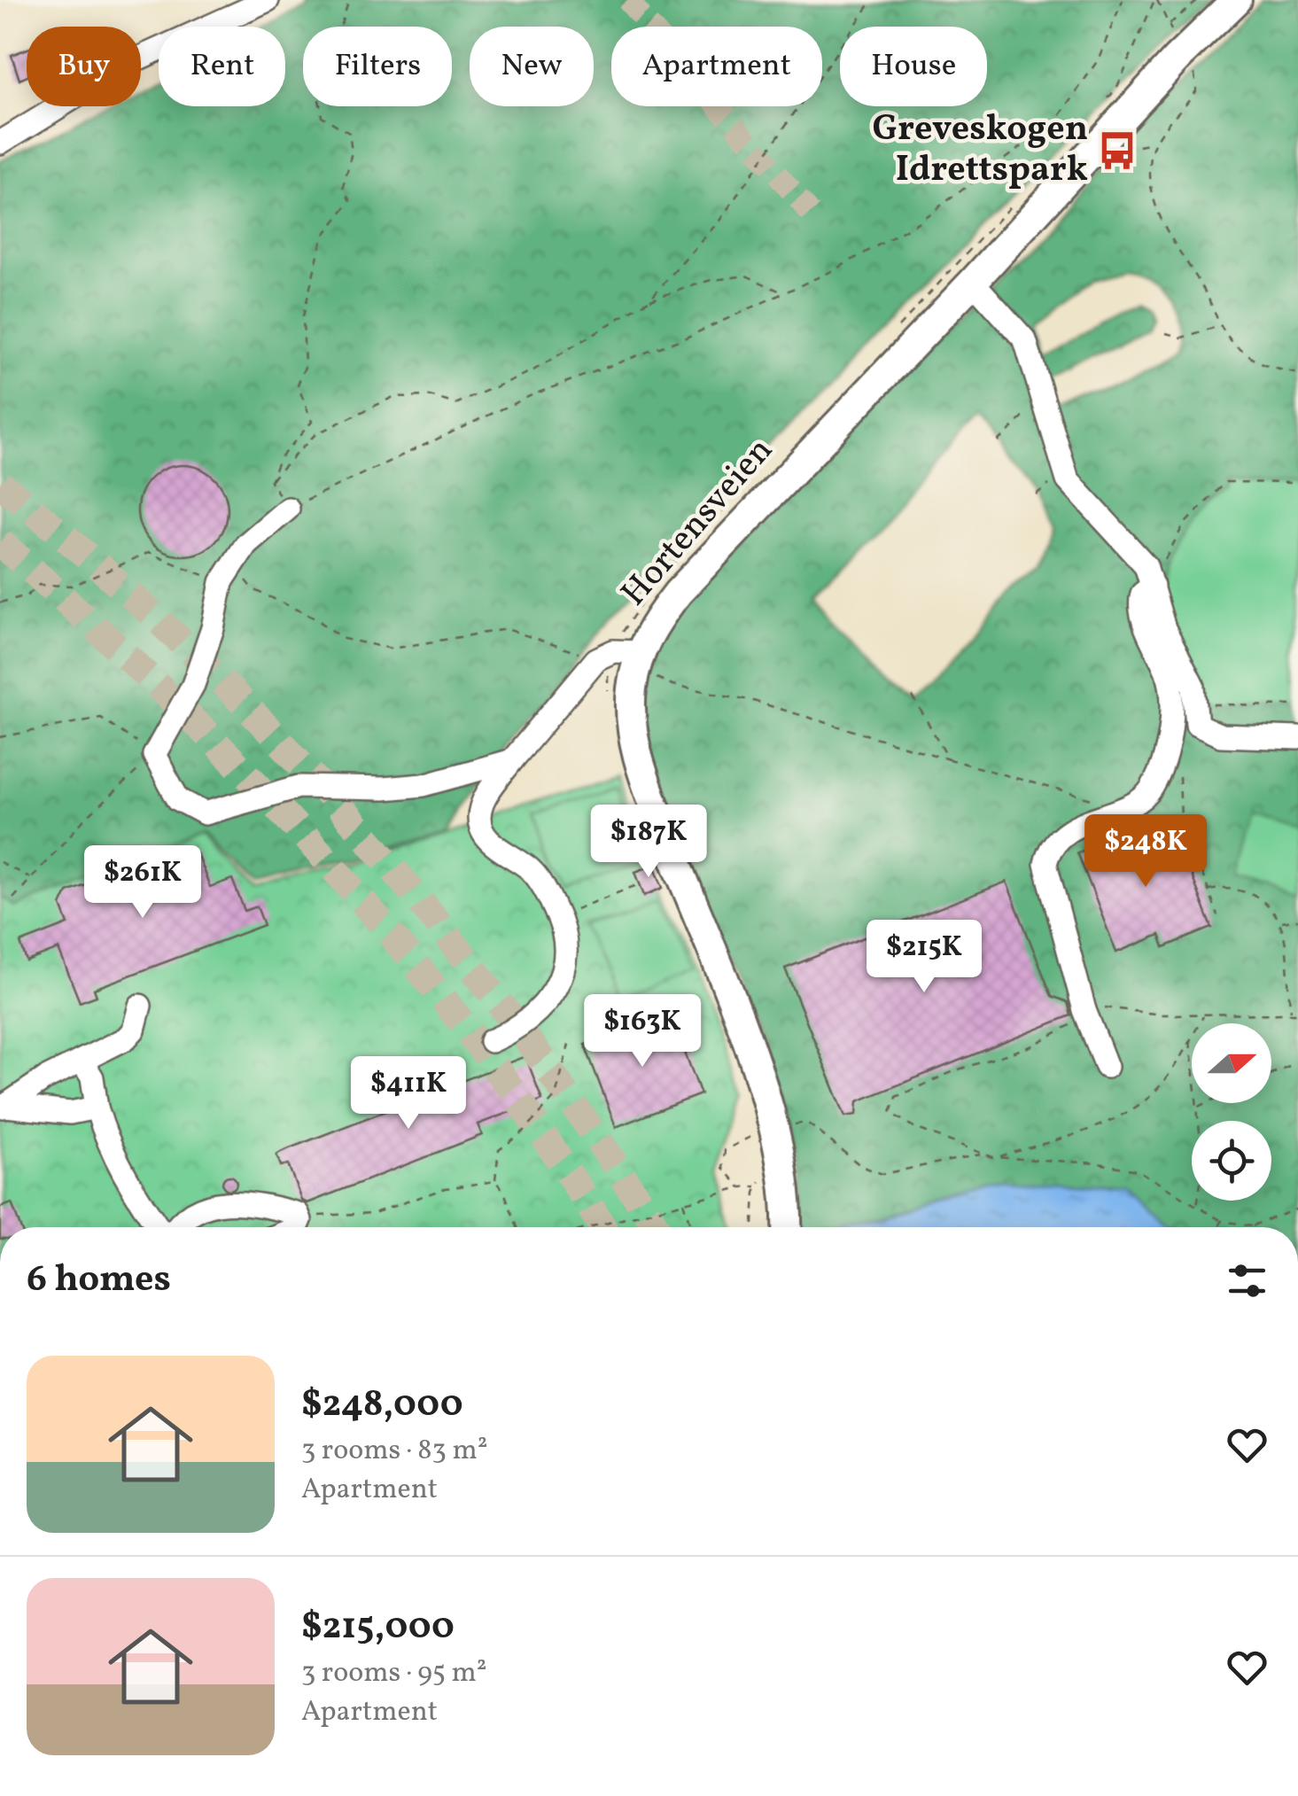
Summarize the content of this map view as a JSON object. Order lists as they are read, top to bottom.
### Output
{
  "streets": {
    "main road": ["Hortensveien"]
  },
  "places": {
    "bus stop": ["Greveskogen Idrettspark"]
  },
  "north": "right",
  "page": {
    "chip": [
      "Buy",
      "Rent",
      "Filters",
      "New",
      "Apartment",
      "House"
    ],
    "price": [
      "$187K",
      "$248K",
      "$261K",
      "$215K",
      "$163K",
      "$411K"
    ],
    "heading": "6 homes",
    "list": [
      {
        "name": "$248,000",
        "note": "3 rooms · 83 m² · Apartment"
      },
      {
        "name": "$215,000",
        "note": "3 rooms · 95 m² · Apartment"
      }
    ]
  }
}
